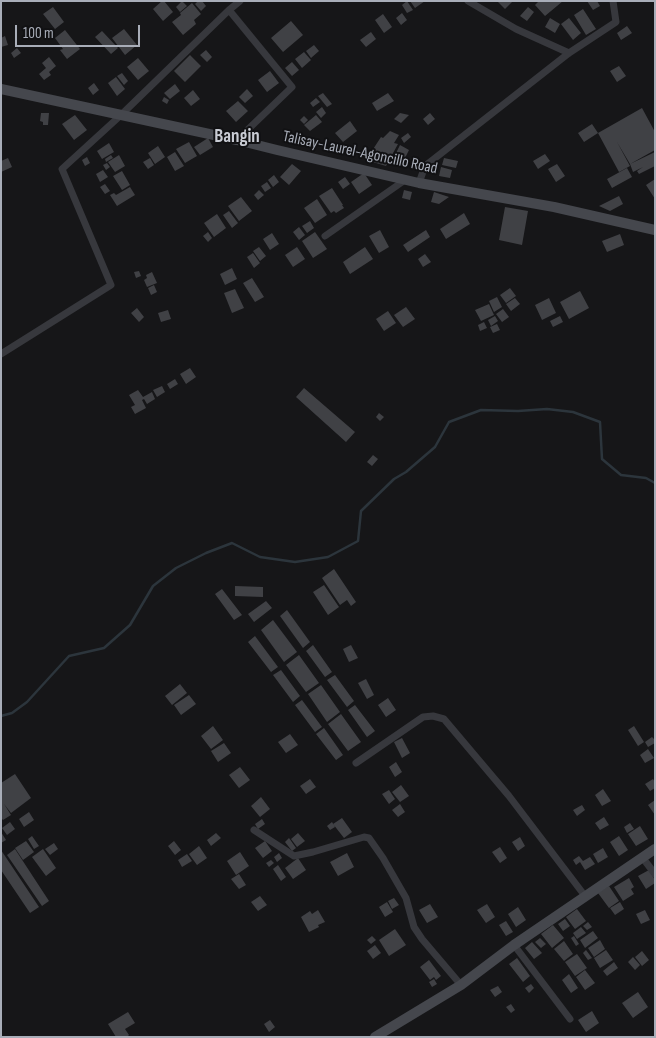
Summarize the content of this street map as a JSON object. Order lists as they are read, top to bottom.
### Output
{
  "streets": {
    "main road": ["Talisay-Laurel-Agoncillo Road"]
  },
  "districts": ["Bangin"],
  "scale_bar": "100 m"
}
